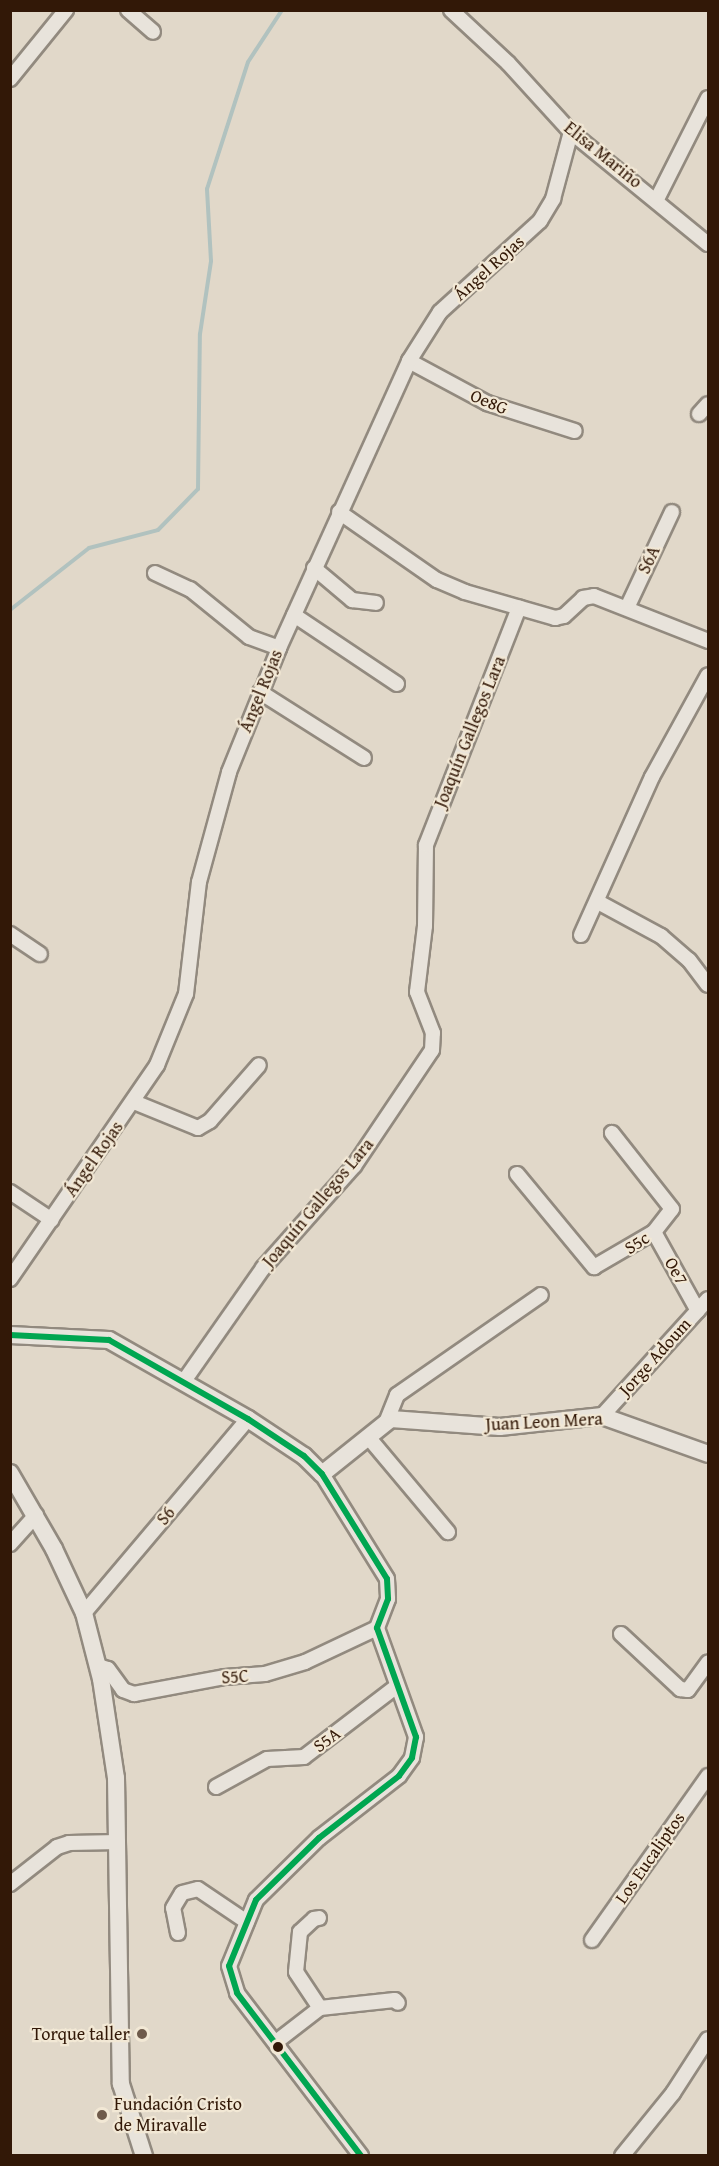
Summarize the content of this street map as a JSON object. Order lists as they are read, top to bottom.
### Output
{
  "streets": {
    "street": [
      "Elisa Mariño",
      "Ángel Rojas",
      "Oe8G",
      "S6A",
      "Joaquín Gallegos Lara",
      "S5c",
      "Oe7",
      "Jorge Adoum",
      "Juan Leon Mera",
      "S6",
      "S5C",
      "S5A",
      "Los Eucaliptos"
    ]
  },
  "crossings": [
    ["Elisa Mariño", "Ángel Rojas"],
    ["Ángel Rojas", "Oe8G"],
    ["S5c", "Oe7"],
    ["Oe7", "Jorge Adoum"],
    ["Jorge Adoum", "Juan Leon Mera"]
  ],
  "places": ["Torque taller", "Fundación Cristo de Miravalle"]
}
